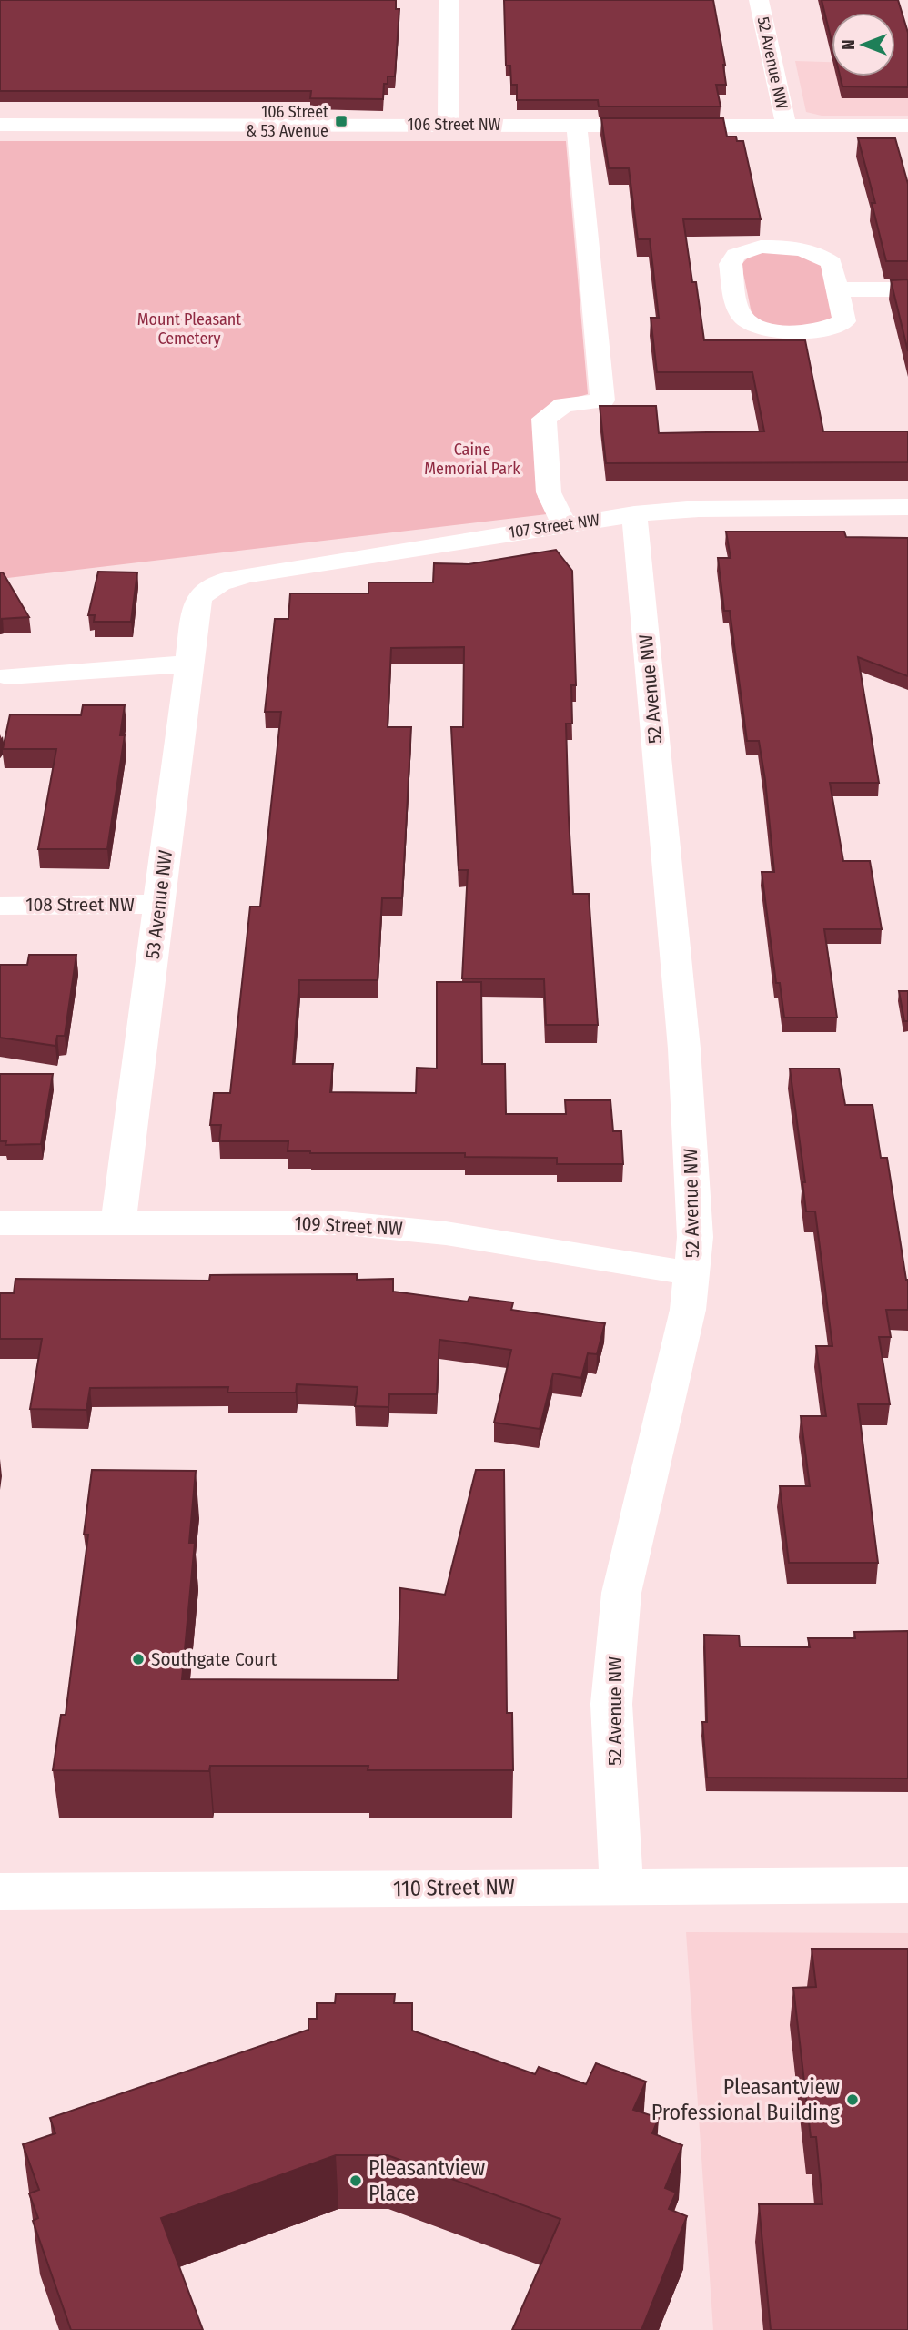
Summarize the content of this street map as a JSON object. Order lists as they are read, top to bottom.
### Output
{
  "streets": {
    "street": [
      "52 Avenue NW",
      "106 Street NW",
      "107 Street NW",
      "108 Street NW",
      "53 Avenue NW",
      "109 Street NW",
      "110 Street NW"
    ]
  },
  "crossings": [
    ["52 Avenue NW", "106 Street NW"],
    ["52 Avenue NW", "107 Street NW"],
    ["52 Avenue NW", "109 Street NW"],
    ["52 Avenue NW", "110 Street NW"],
    ["107 Street NW", "53 Avenue NW"],
    ["108 Street NW", "53 Avenue NW"],
    ["53 Avenue NW", "109 Street NW"]
  ],
  "parks": ["Mount Pleasant Cemetery", "Caine Memorial Park"],
  "places": {
    "transit": ["106 Street & 53 Avenue"],
    "other": ["Southgate Court", "Pleasantview Professional Building", "Pleasantview Place"]
  },
  "north": "left"
}
